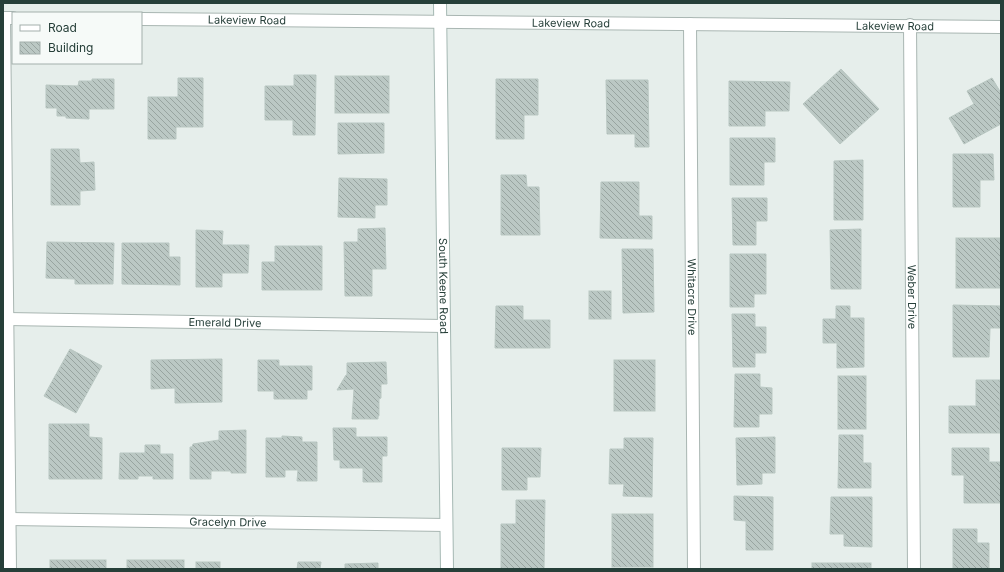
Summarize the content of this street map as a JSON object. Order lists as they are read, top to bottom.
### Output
{
  "streets": {
    "street": [
      "Lakeview Road",
      "South Keene Road",
      "Whitacre Drive",
      "Weber Drive",
      "Emerald Drive",
      "Gracelyn Drive"
    ]
  },
  "crossings": [
    ["Lakeview Road", "South Keene Road"],
    ["Lakeview Road", "Whitacre Drive"],
    ["Lakeview Road", "Weber Drive"],
    ["South Keene Road", "Emerald Drive"],
    ["South Keene Road", "Gracelyn Drive"]
  ],
  "legend": ["Road", "Building"]
}
